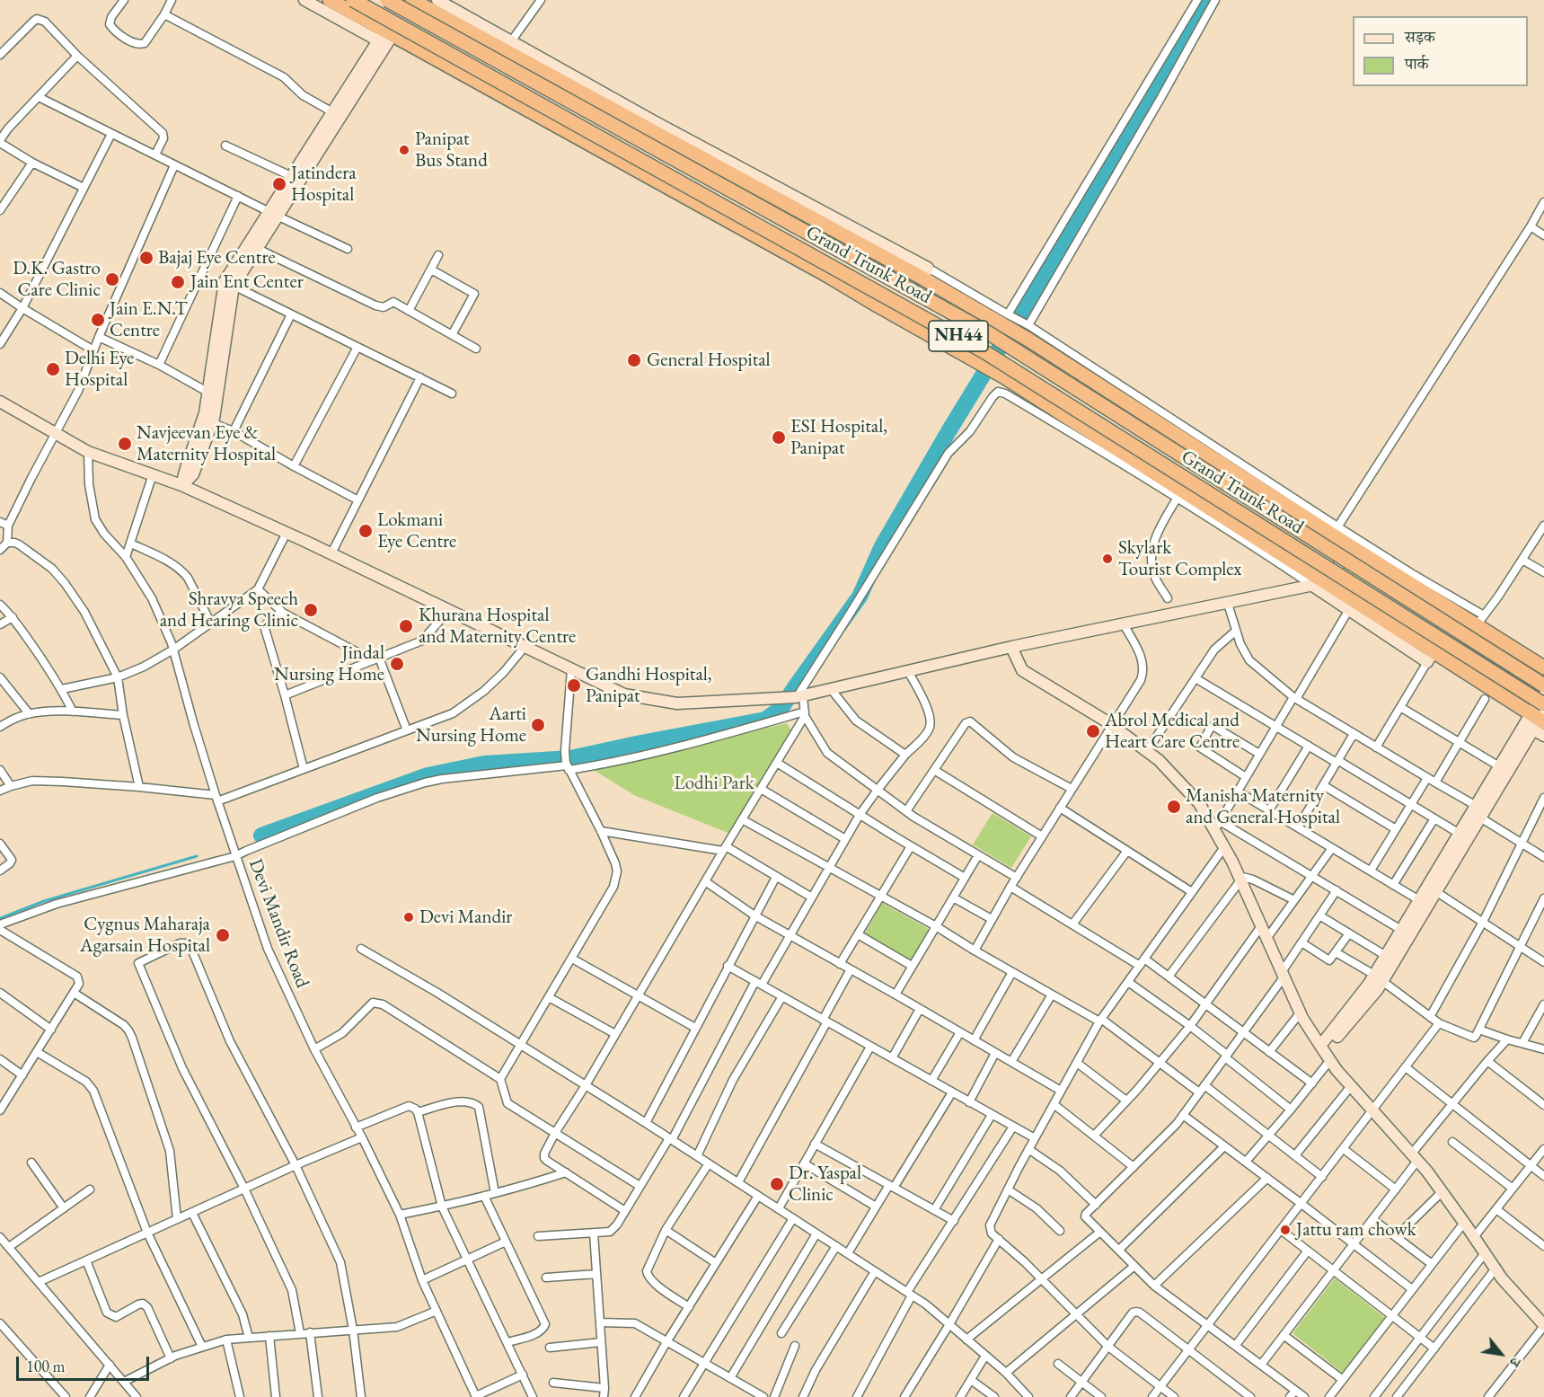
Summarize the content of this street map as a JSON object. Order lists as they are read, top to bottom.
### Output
{
  "streets": {
    "highway": ["Grand Trunk Road", "NH44"],
    "street": ["Devi Mandir Road"]
  },
  "parks": ["Lodhi Park"],
  "places": [
    "Panipat Bus Stand",
    "Jatindera Hospital",
    "Bajaj Eye Centre",
    "D.K. Gastro Care Clinic",
    "Jain Ent Center",
    "Jain E.N.T Centre",
    "General Hospital",
    "Delhi Eye Hospital",
    "ESI Hospital, Panipat",
    "Navjeevan Eye & Maternity Hospital",
    "Lokmani Eye Centre",
    "Skylark Tourist Complex",
    "Shravya Speech and Hearing Clinic",
    "Khurana Hospital and Maternity Centre",
    "Jindal Nursing Home",
    "Gandhi Hospital, Panipat",
    "Aarti Nursing Home",
    "Abrol Medical and Heart Care Centre",
    "Manisha Maternity and General Hospital",
    "Devi Mandir",
    "Cygnus Maharaja Agarsain Hospital",
    "Dr. Yaspal Clinic",
    "Jattu ram chowk"
  ],
  "legend": ["सड़क", "पार्क"],
  "scale_bar": "100 m",
  "north": "bottom right"
}
